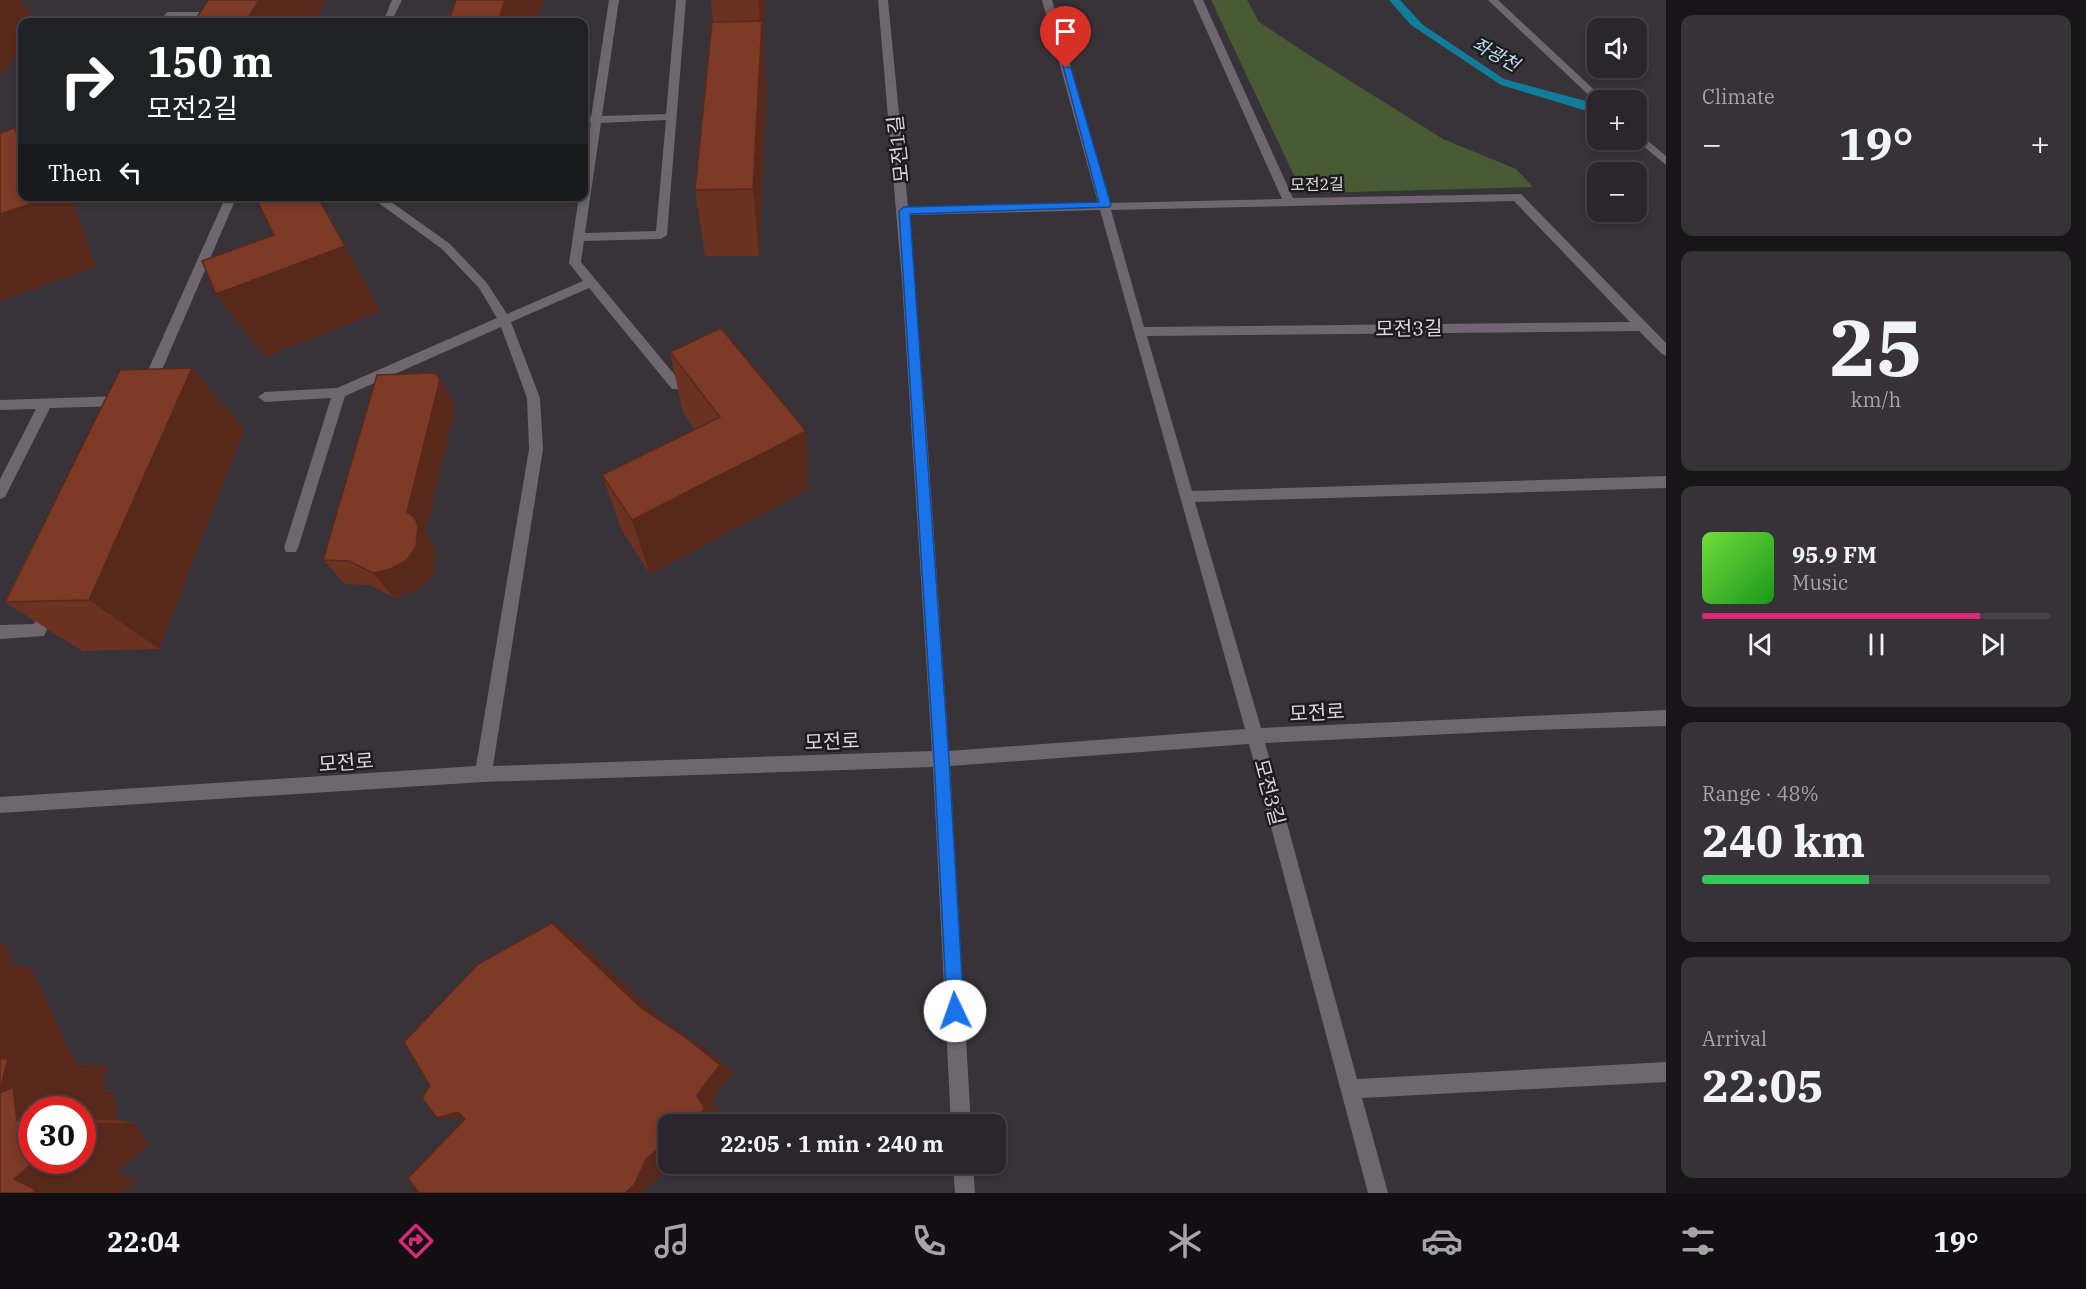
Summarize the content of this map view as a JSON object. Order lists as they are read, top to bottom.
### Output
{
  "streets": {
    "street": [
      "모전1길",
      "모전2길",
      "모전3길",
      "모전로"
    ]
  },
  "crossings": [
    ["모전1길", "모전2길"],
    ["모전1길", "모전로"],
    ["모전2길", "모전3길"],
    ["모전3길", "모전로"]
  ],
  "water": ["좌광천"],
  "page": {
    "tile": [
      "Climate",
      ["25", "km/h"],
      ["Range · 48%", "240 km"],
      ["Arrival", "22:05"]
    ],
    "map_buttons": ["+", "−"],
    "turn": ["150 m", "모전2길"],
    "heat": ["−", "19°", "+"],
    "then": "Then",
    "song": ["95.9 FM", "Music"],
    "limit": "30",
    "trip": "22:05 · 1 min · 240 m",
    "tabs": ["22:04", "19°"]
  }
}
